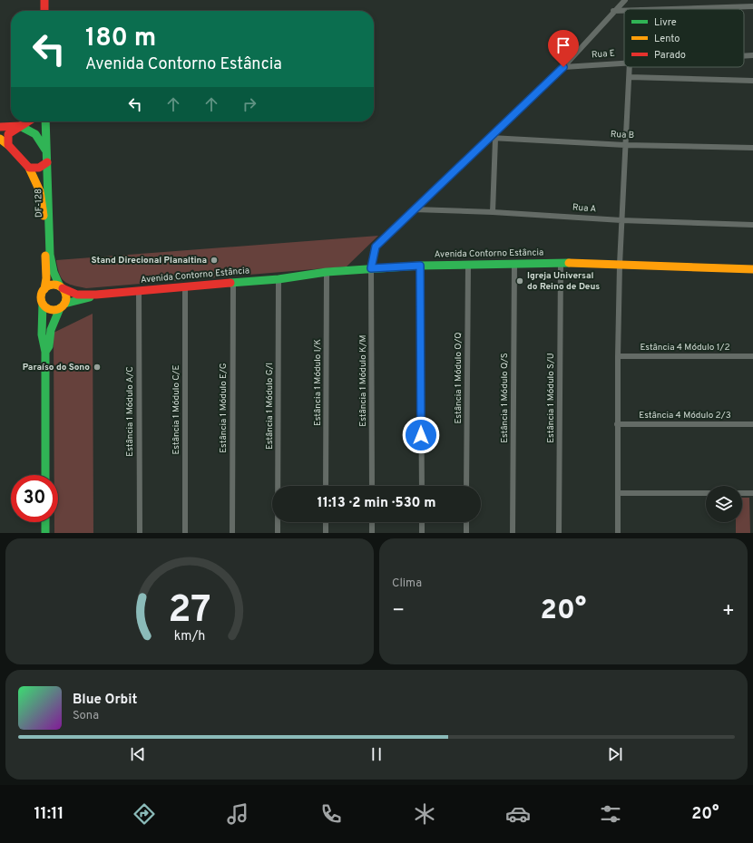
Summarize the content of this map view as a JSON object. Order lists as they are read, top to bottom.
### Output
{
  "streets": {
    "main road": ["DF-128", "Avenida Contorno Estância"],
    "street": [
      "Rua E",
      "Rua B",
      "Rua A",
      "Estância 4 Módulo 1/2",
      "Estância 1 Módulo O/Q",
      "Estância 1 Módulo K/M",
      "Estância 1 Módulo I/K",
      "Estância 1 Módulo Q/S",
      "Estância 1 Módulo S/U",
      "Estância 1 Módulo G/I",
      "Estância 1 Módulo E/G",
      "Estância 1 Módulo C/E",
      "Estância 1 Módulo A/C",
      "Estância 4 Módulo 2/3"
    ]
  },
  "crossings": [
    ["Rua E", "Estância 1 Módulo K/M"],
    ["Rua B", "Estância 1 Módulo K/M"],
    ["DF-128", "Avenida Contorno Estância"],
    ["Rua A", "Estância 1 Módulo K/M"],
    ["Avenida Contorno Estância", "Estância 1 Módulo O/Q"],
    ["Avenida Contorno Estância", "Estância 1 Módulo K/M"],
    ["Avenida Contorno Estância", "Estância 1 Módulo I/K"],
    ["Avenida Contorno Estância", "Estância 1 Módulo Q/S"],
    ["Avenida Contorno Estância", "Estância 1 Módulo S/U"],
    ["Avenida Contorno Estância", "Estância 1 Módulo G/I"],
    ["Avenida Contorno Estância", "Estância 1 Módulo E/G"],
    ["Avenida Contorno Estância", "Estância 1 Módulo C/E"],
    ["Avenida Contorno Estância", "Estância 1 Módulo A/C"]
  ],
  "places": ["Stand Direcional Planaltina", "Igreja Universal do Reino de Deus", "Paraíso do Sono"],
  "legend": ["Livre", "Lento", "Parado"],
  "page": {
    "turn": ["180 m", "Avenida Contorno Estância"],
    "limit": "30",
    "trip": "11:13 · 2 min · 530 m",
    "tile": "Clima",
    "heat": ["−", "20°", "+"],
    "song": ["Blue Orbit", "Sona"],
    "tabs": ["11:11", "20°"],
    "gauge": ["27", "km/h"]
  }
}
